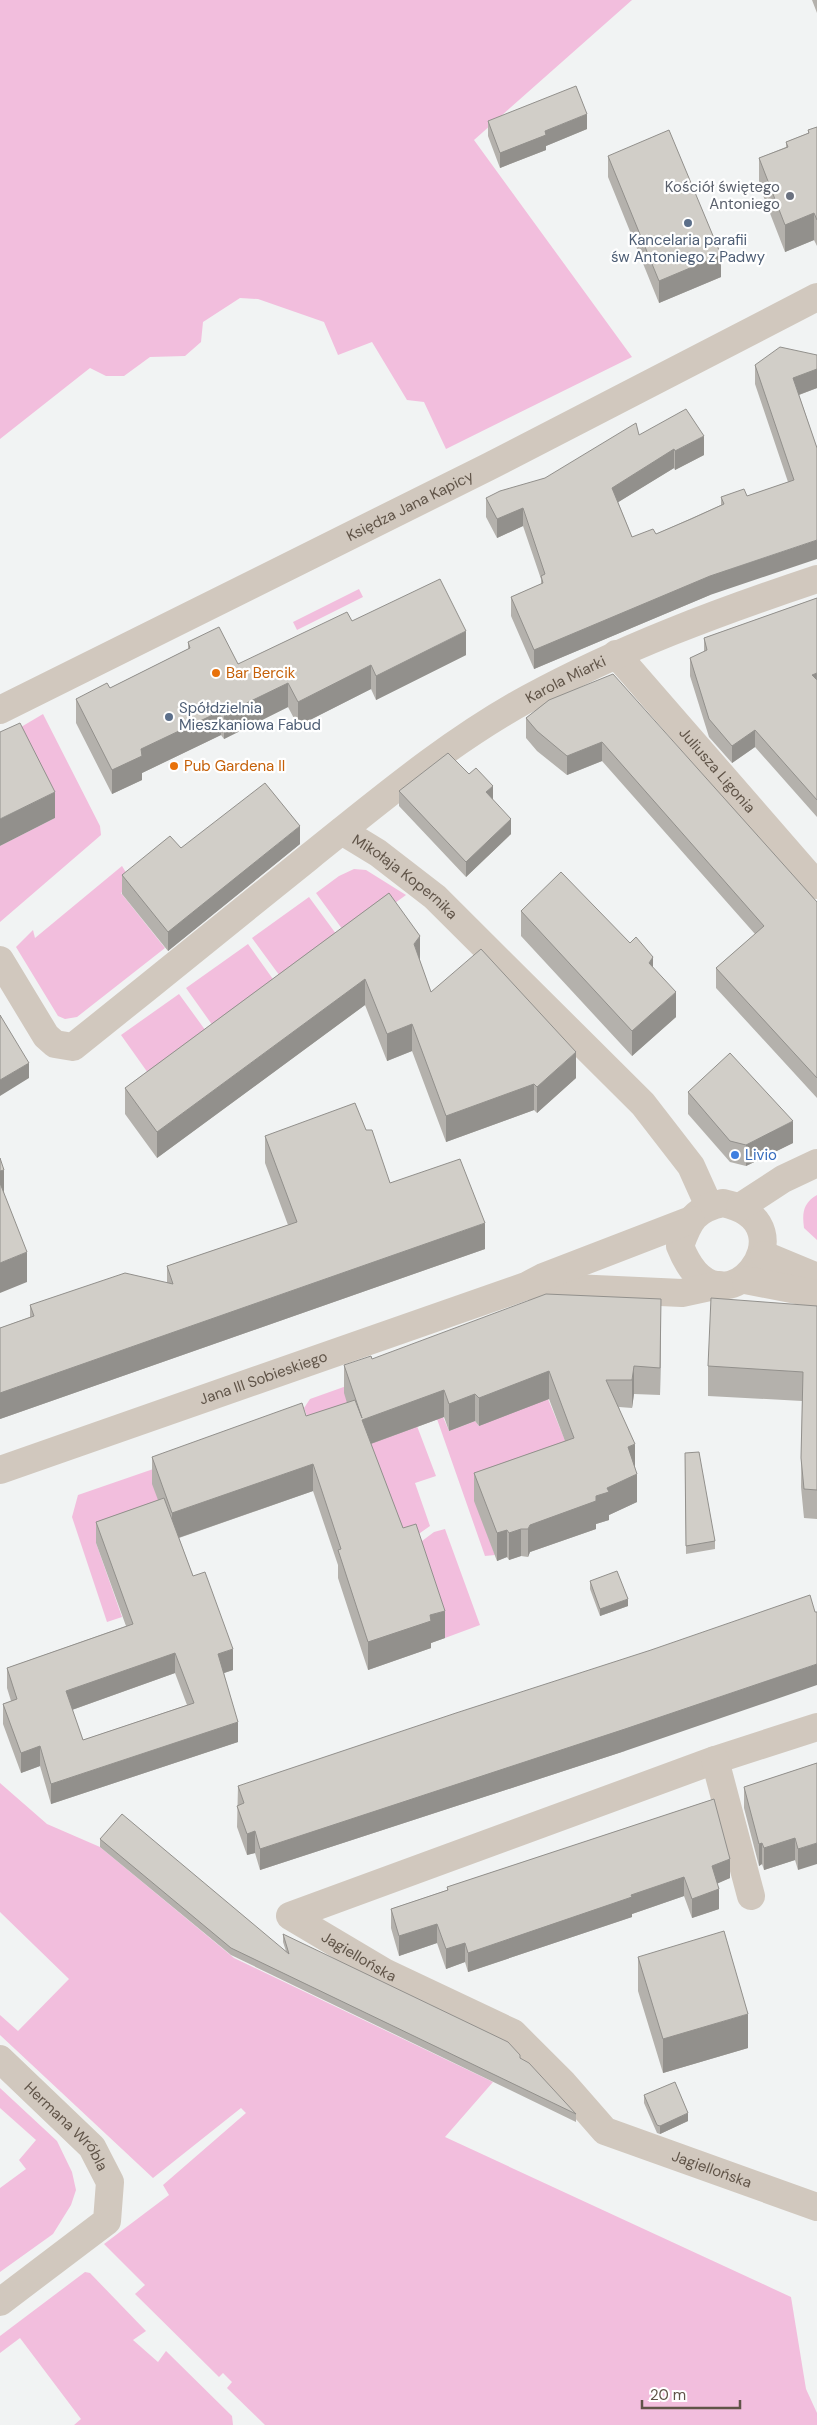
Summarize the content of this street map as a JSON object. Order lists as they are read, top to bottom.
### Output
{
  "streets": {
    "street": [
      "Księdza Jana Kapicy",
      "Karola Miarki",
      "Juliusza Ligonia",
      "Mikołaja Kopernika",
      "Jana III Sobieskiego",
      "Jagiellońska",
      "Hermana Wróbla"
    ]
  },
  "crossings": [
    ["Karola Miarki", "Juliusza Ligonia"],
    ["Karola Miarki", "Mikołaja Kopernika"],
    ["Mikołaja Kopernika", "Jana III Sobieskiego"]
  ],
  "places": [
    "Kościół świętego Antoniego",
    "Kancelaria parafii św Antoniego z Padwy",
    "Bar Bercik",
    "Spółdzielnia Mieszkaniowa Fabud",
    "Pub Gardena II",
    "Livio"
  ],
  "scale_bar": "20 m"
}
